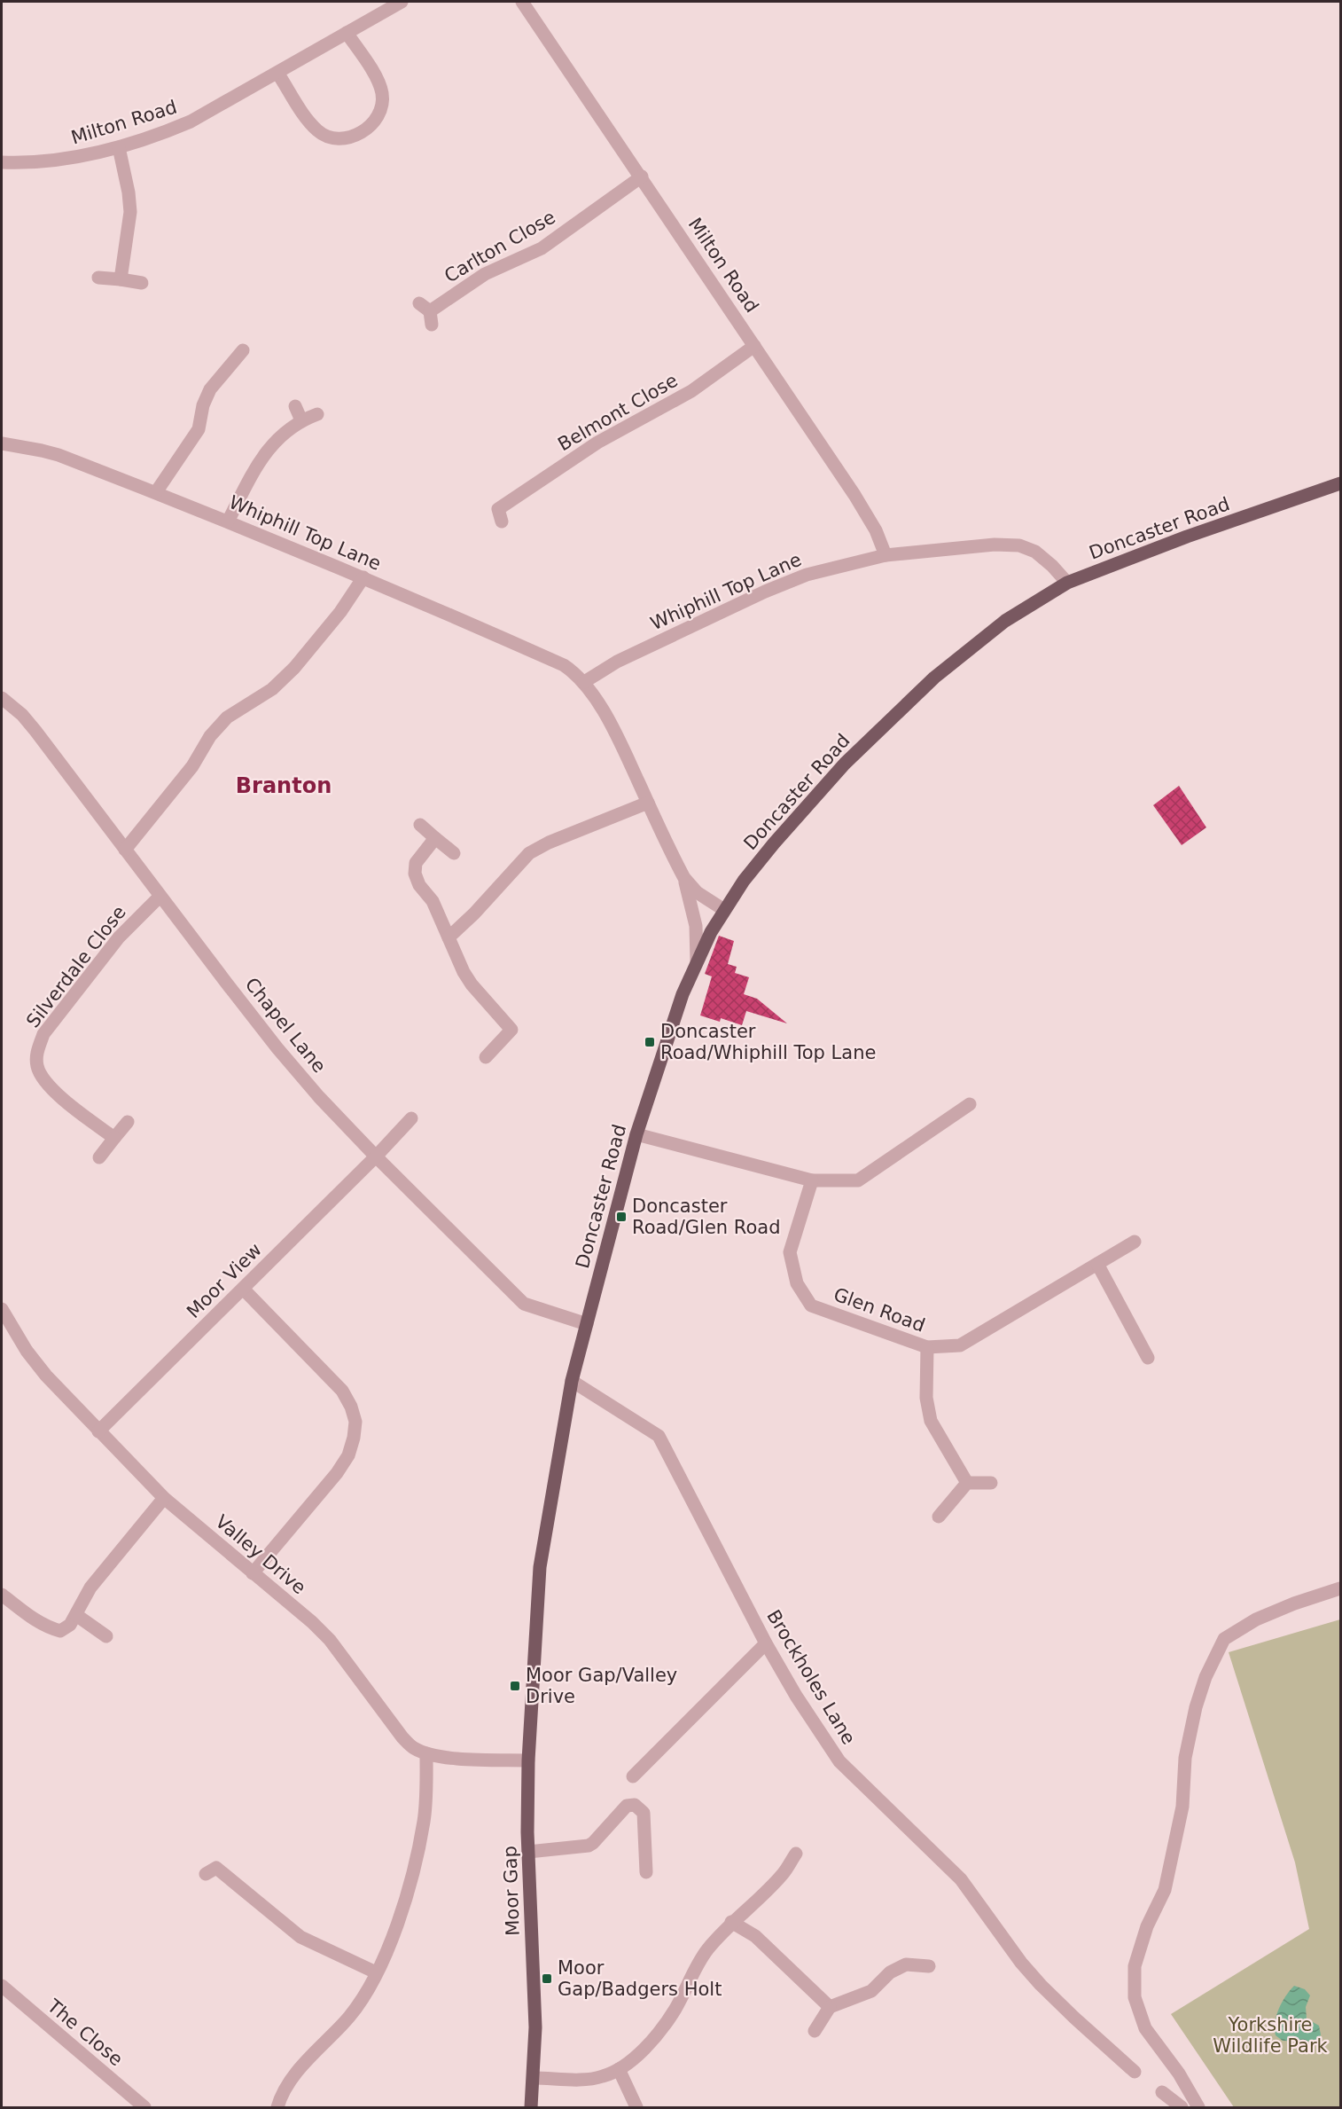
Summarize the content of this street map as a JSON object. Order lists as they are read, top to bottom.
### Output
{
  "streets": {
    "main road": ["Doncaster Road", "Moor Gap"],
    "street": [
      "Milton Road",
      "Carlton Close",
      "Belmont Close",
      "Whiphill Top Lane",
      "Silverdale Close",
      "Chapel Lane",
      "Moor View",
      "Glen Road",
      "Valley Drive",
      "Brockholes Lane",
      "The Close"
    ]
  },
  "crossings": [
    ["Milton Road", "Carlton Close"],
    ["Milton Road", "Belmont Close"],
    ["Milton Road", "Whiphill Top Lane"],
    ["Doncaster Road", "Whiphill Top Lane"],
    ["Doncaster Road", "Chapel Lane"],
    ["Doncaster Road", "Brockholes Lane"],
    ["Doncaster Road", "Moor Gap"],
    ["Silverdale Close", "Chapel Lane"],
    ["Chapel Lane", "Moor View"],
    ["Moor View", "Valley Drive"],
    ["Valley Drive", "Moor Gap"],
    ["Brockholes Lane", "Moor Gap"]
  ],
  "districts": ["Branton"],
  "parks": ["Yorkshire Wildlife Park"],
  "places": {
    "transit": [
      "Doncaster Road/Whiphill Top Lane",
      "Doncaster Road/Glen Road",
      "Moor Gap/Valley Drive",
      "Moor Gap/Badgers Holt"
    ]
  }
}
